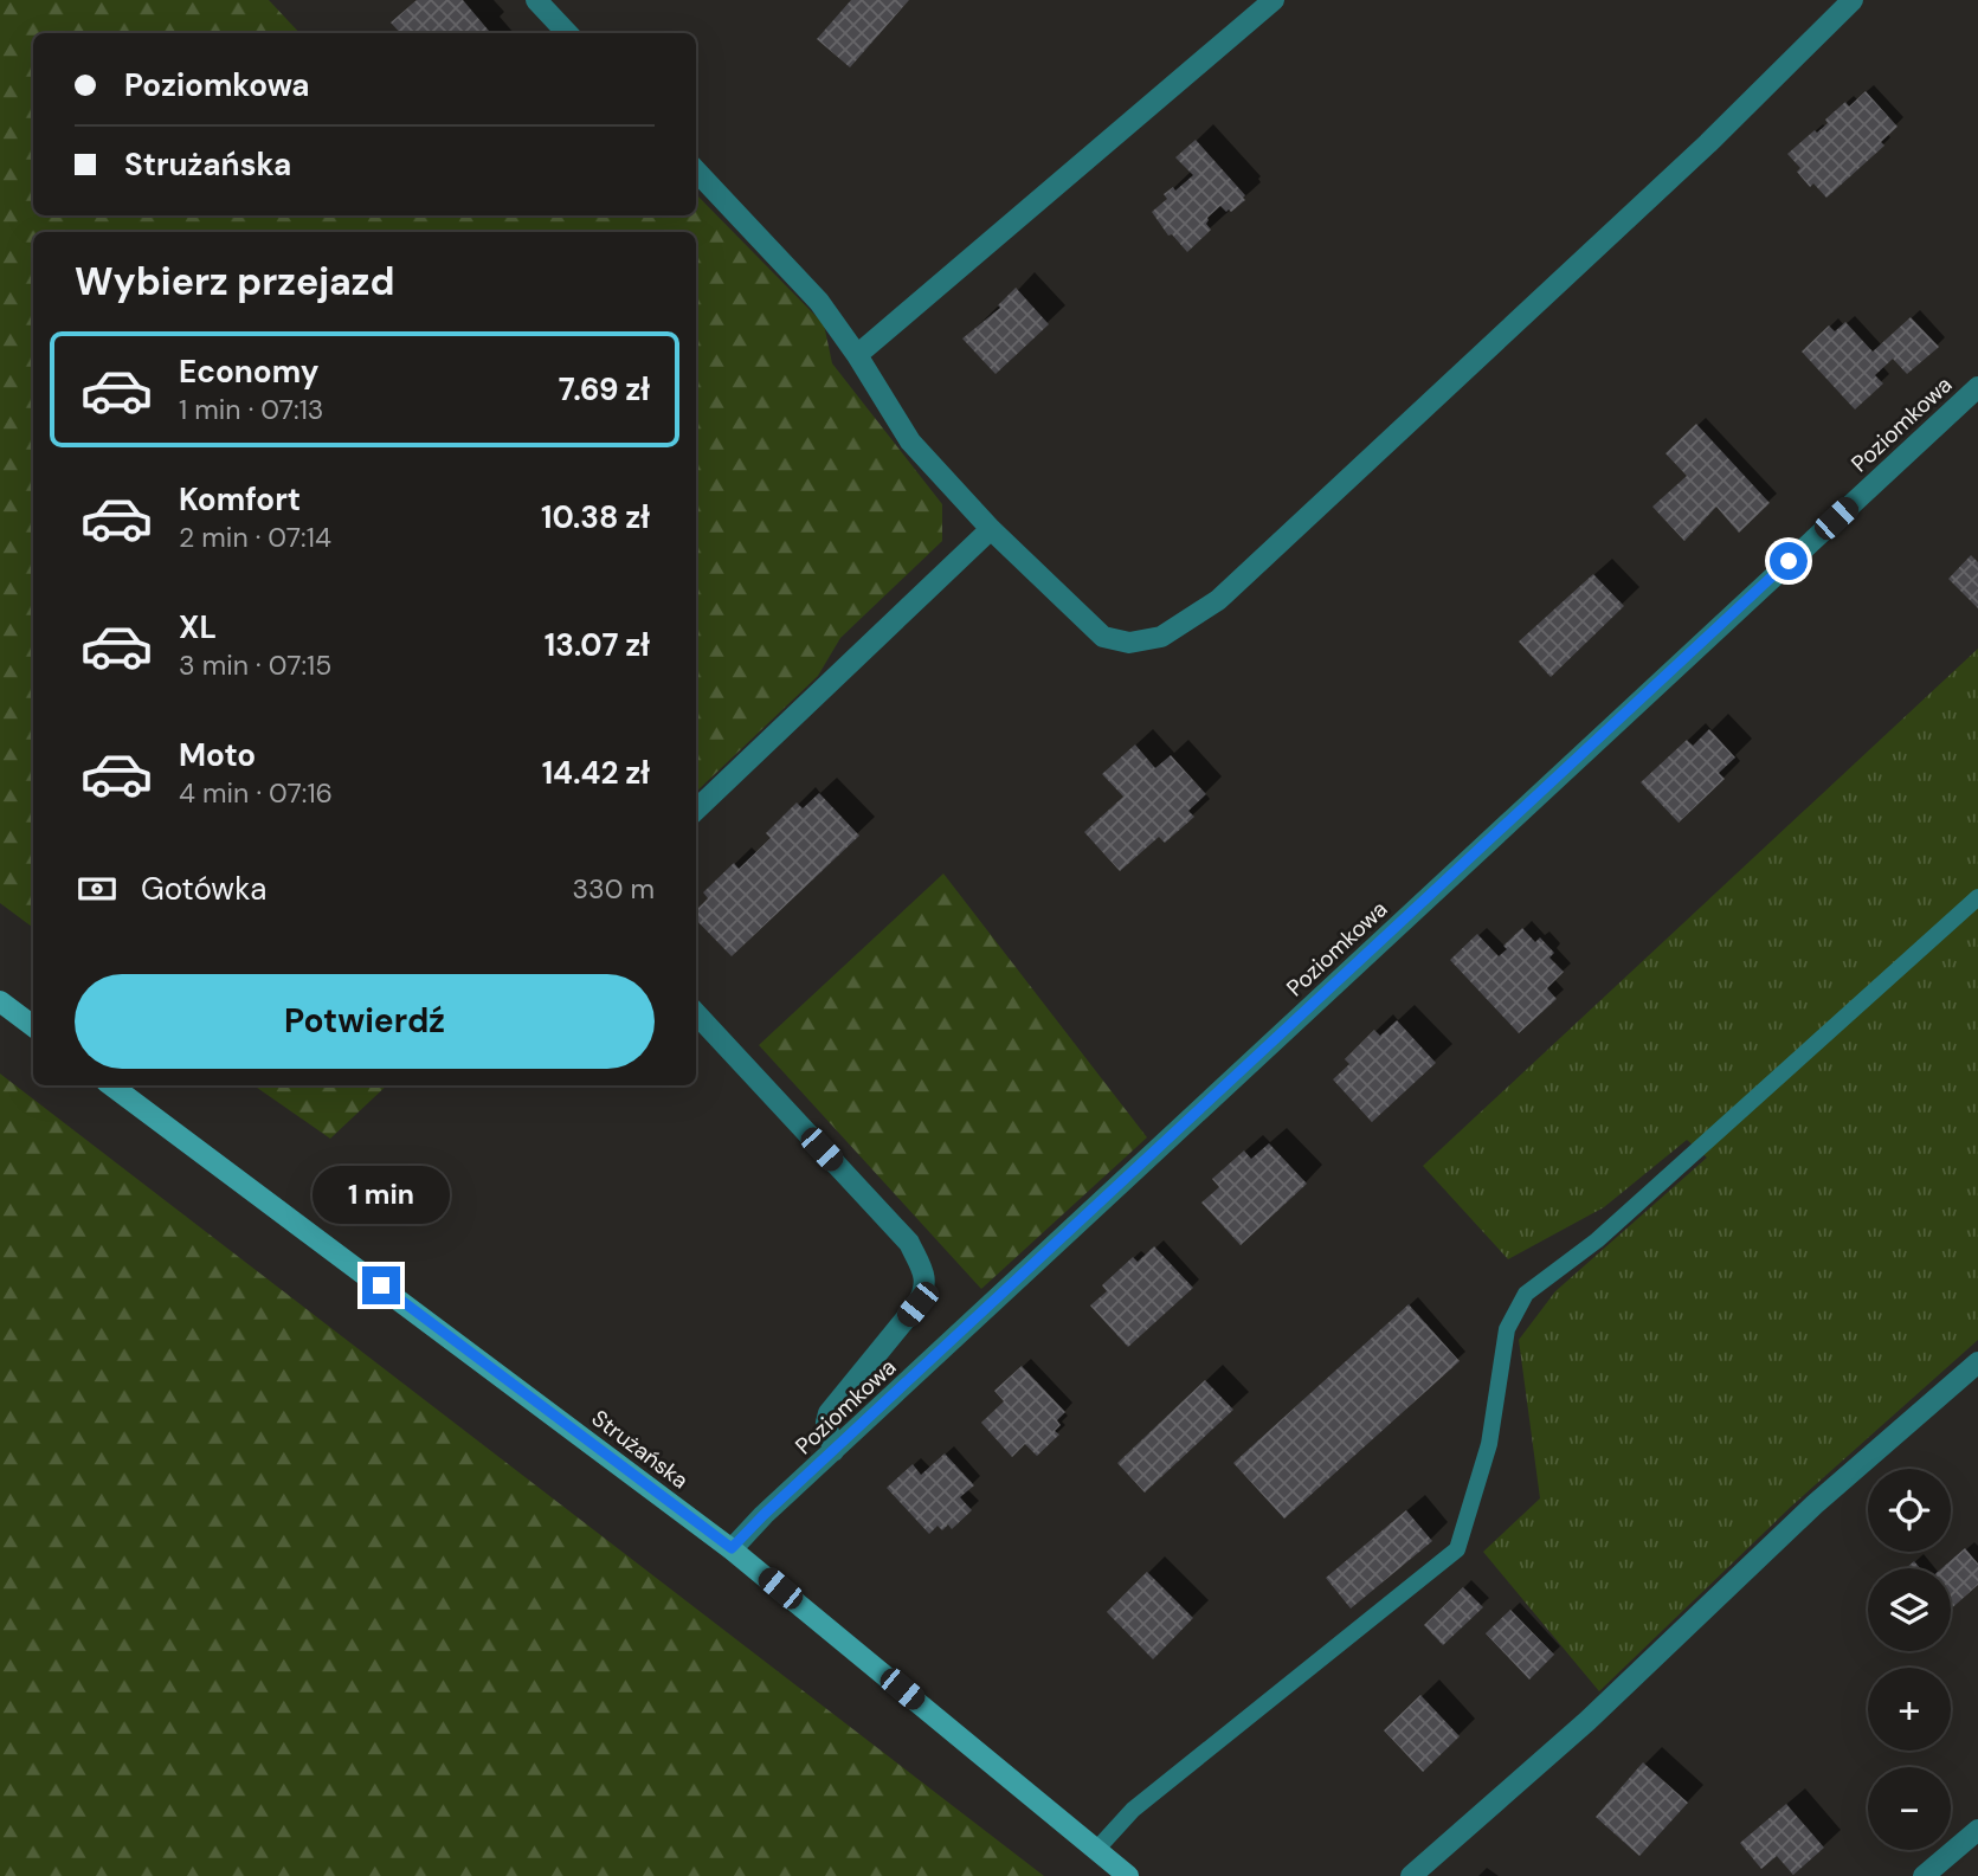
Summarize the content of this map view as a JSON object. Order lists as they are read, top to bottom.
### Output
{
  "streets": {
    "main road": ["Strużańska"],
    "street": ["Poziomkowa"]
  },
  "crossings": [
    ["Poziomkowa", "Strużańska"]
  ],
  "page": {
    "banner": ["Poziomkowa", "Strużańska"],
    "heading": "Wybierz przejazd",
    "list": [
      {
        "name": "Economy",
        "note": "1 min · 07:13",
        "value": "7.69 zł"
      },
      {
        "name": "Komfort",
        "note": "2 min · 07:14",
        "value": "10.38 zł"
      },
      {
        "name": "XL",
        "note": "3 min · 07:15",
        "value": "13.07 zł"
      },
      {
        "name": "Moto",
        "note": "4 min · 07:16",
        "value": "14.42 zł"
      }
    ],
    "pay": ["Gotówka", "330 m"],
    "buttons": "Potwierdź",
    "bubble": "1 min",
    "map_buttons": ["+", "−"]
  }
}
